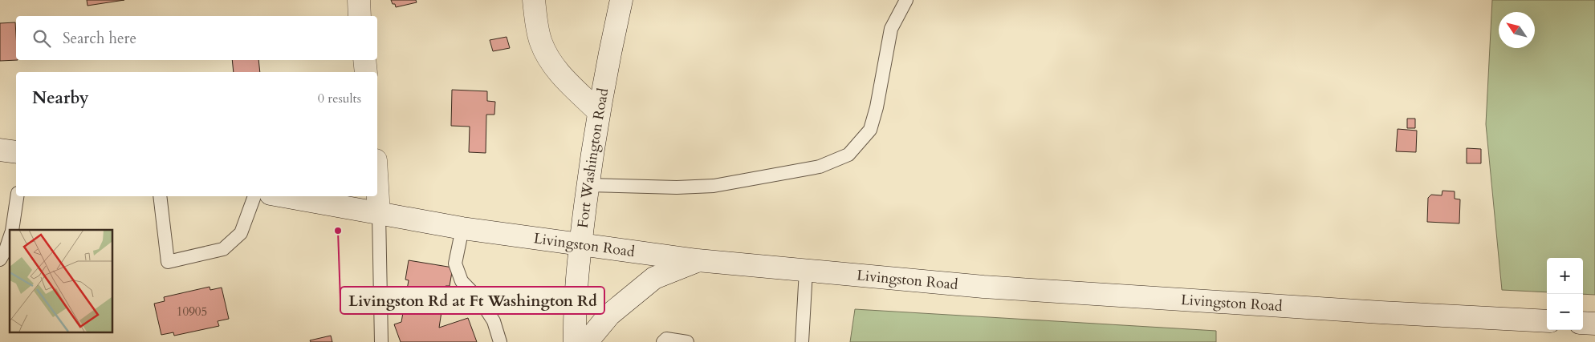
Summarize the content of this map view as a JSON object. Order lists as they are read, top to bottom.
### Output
{
  "streets": {
    "main road": ["Fort Washington Road", "Livingston Road"]
  },
  "crossings": [
    ["Fort Washington Road", "Livingston Road"]
  ],
  "places": ["Livingston Rd at Ft Washington Rd"],
  "house_numbers": ["10905"],
  "north": "top left",
  "page": {
    "search": "Search here",
    "heading": ["Nearby", "0 results"],
    "map_buttons": ["+", "−"]
  }
}
